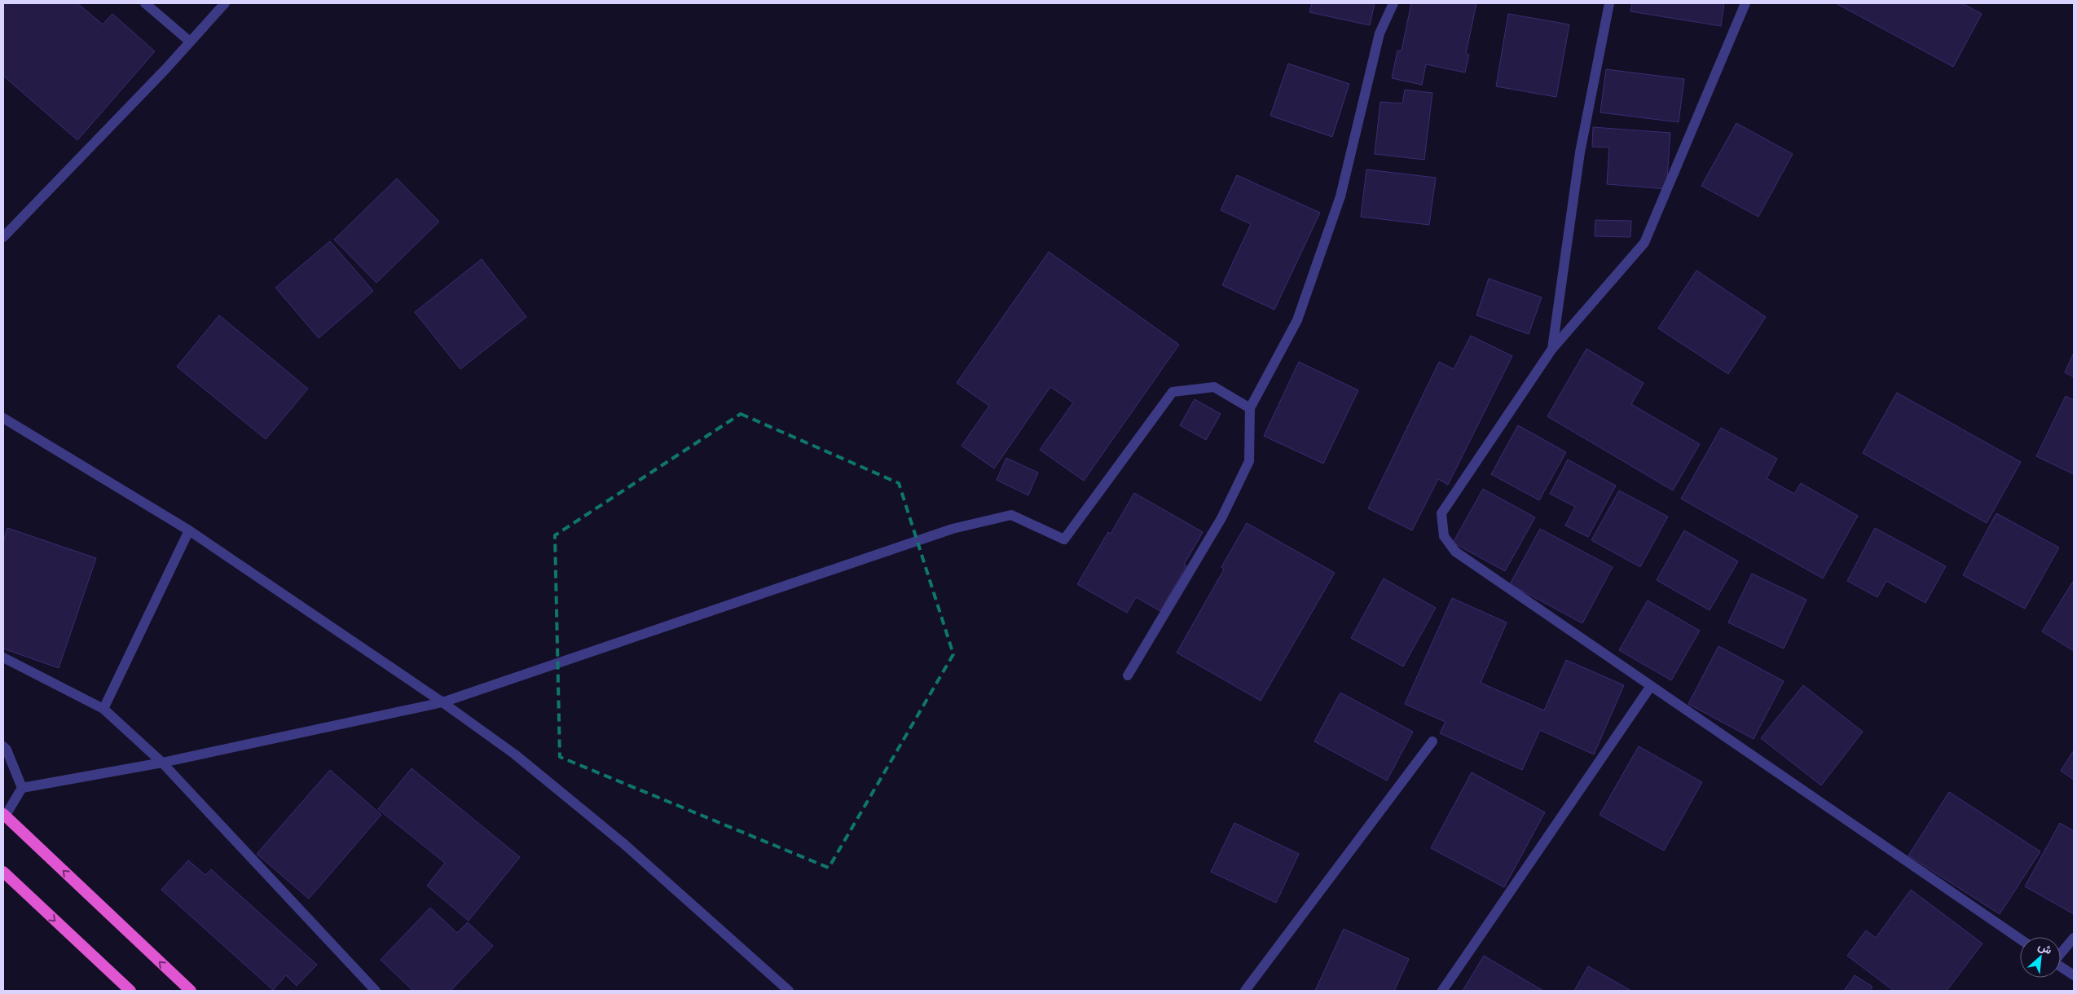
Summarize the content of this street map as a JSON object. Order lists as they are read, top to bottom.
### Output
{
  "north": "top right"
}
